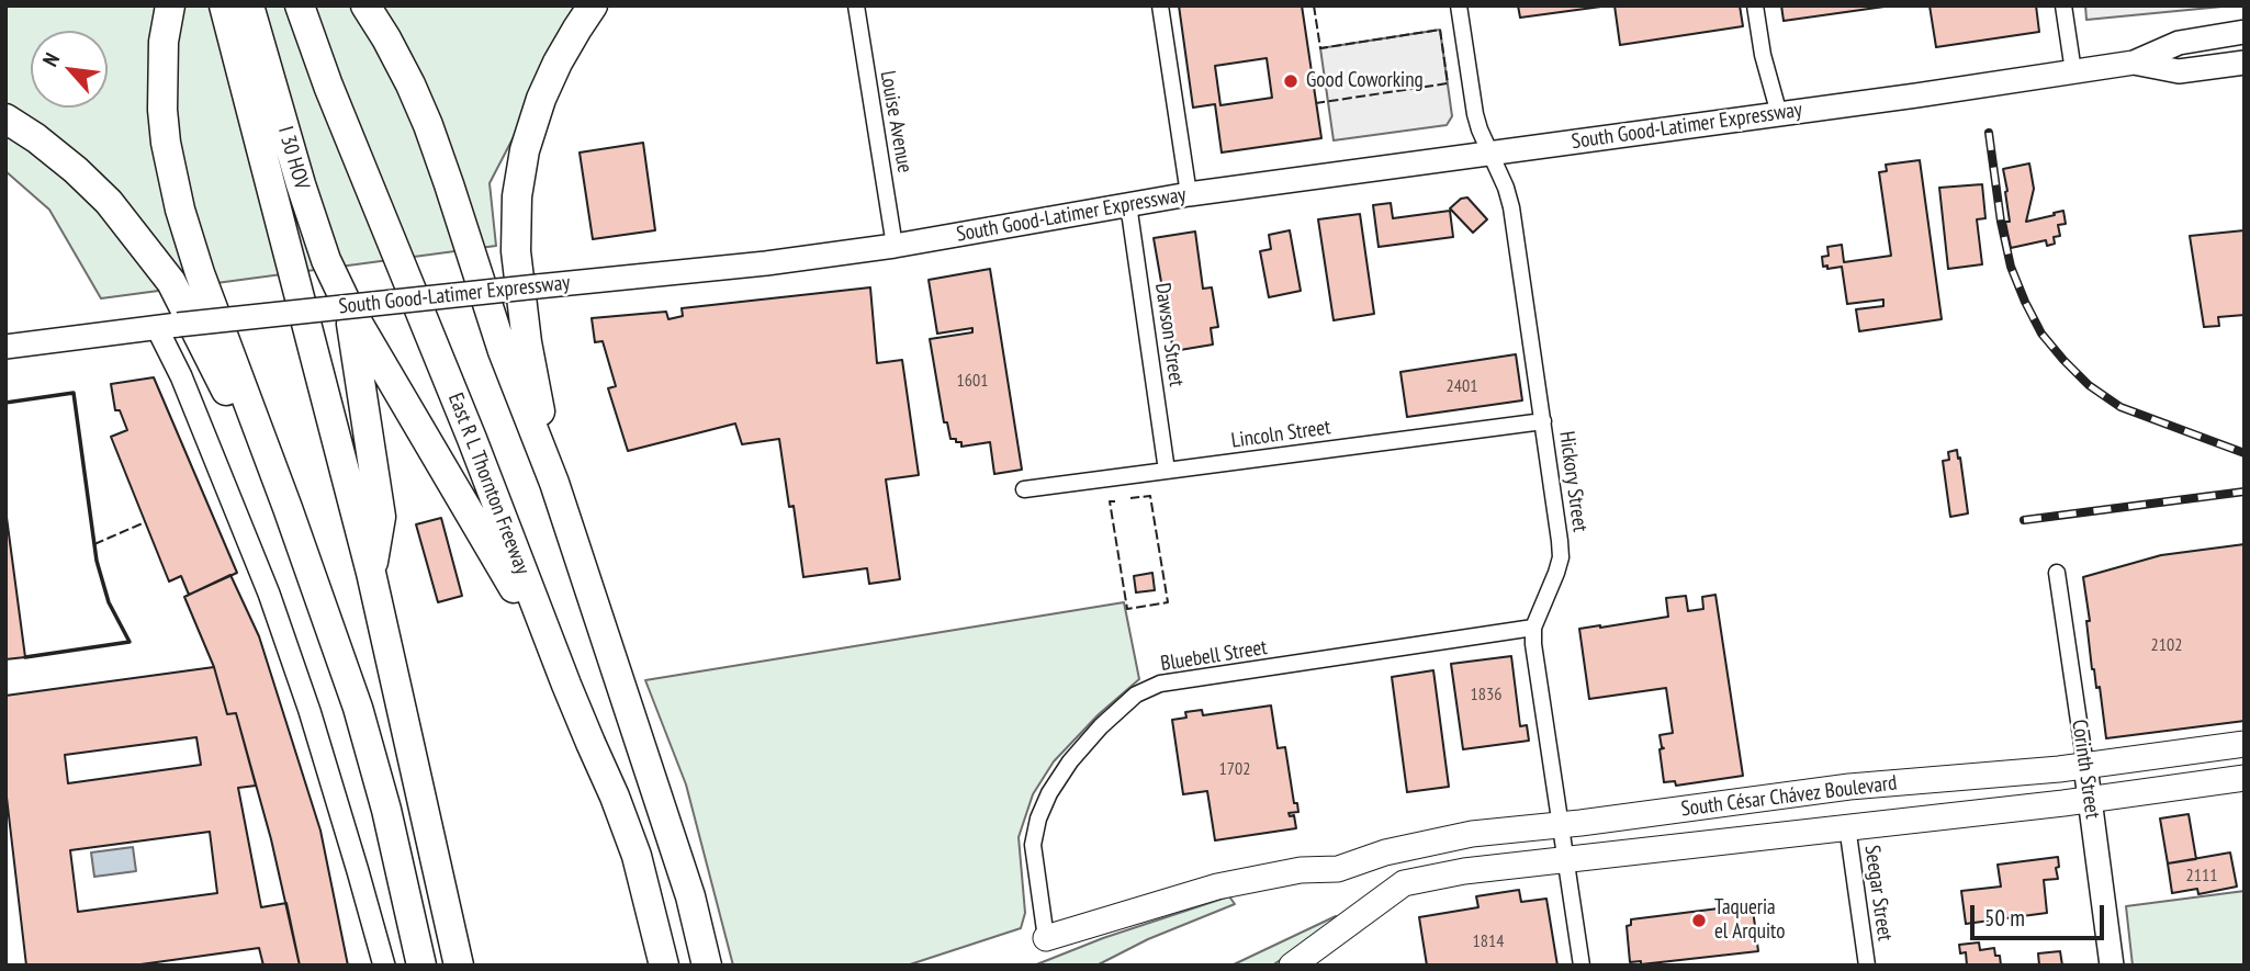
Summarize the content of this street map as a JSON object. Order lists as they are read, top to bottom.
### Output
{
  "streets": {
    "highway": ["I 30 HOV", "East R L Thornton Freeway"],
    "main road": ["South Good-Latimer Expressway", "Corinth Street", "South César Chávez Boulevard"],
    "street": [
      "Louise Avenue",
      "Dawson Street",
      "Lincoln Street",
      "Hickory Street",
      "Bluebell Street",
      "Seegar Street"
    ]
  },
  "crossings": [
    ["Louise Avenue", "South Good-Latimer Expressway"],
    ["South Good-Latimer Expressway", "Dawson Street"],
    ["South Good-Latimer Expressway", "Hickory Street"],
    ["I 30 HOV", "East R L Thornton Freeway"],
    ["Dawson Street", "Lincoln Street"],
    ["Lincoln Street", "Hickory Street"],
    ["Hickory Street", "Bluebell Street"],
    ["Hickory Street", "South César Chávez Boulevard"],
    ["Bluebell Street", "South César Chávez Boulevard"],
    ["Corinth Street", "South César Chávez Boulevard"],
    ["South César Chávez Boulevard", "Seegar Street"]
  ],
  "places": ["Good Coworking", "Taqueria el Arquito"],
  "house_numbers": [
    "1601",
    "2401",
    "2102",
    "1836",
    "1702",
    "2111",
    "1814"
  ],
  "scale_bar": "50 m",
  "north": "top left"
}
